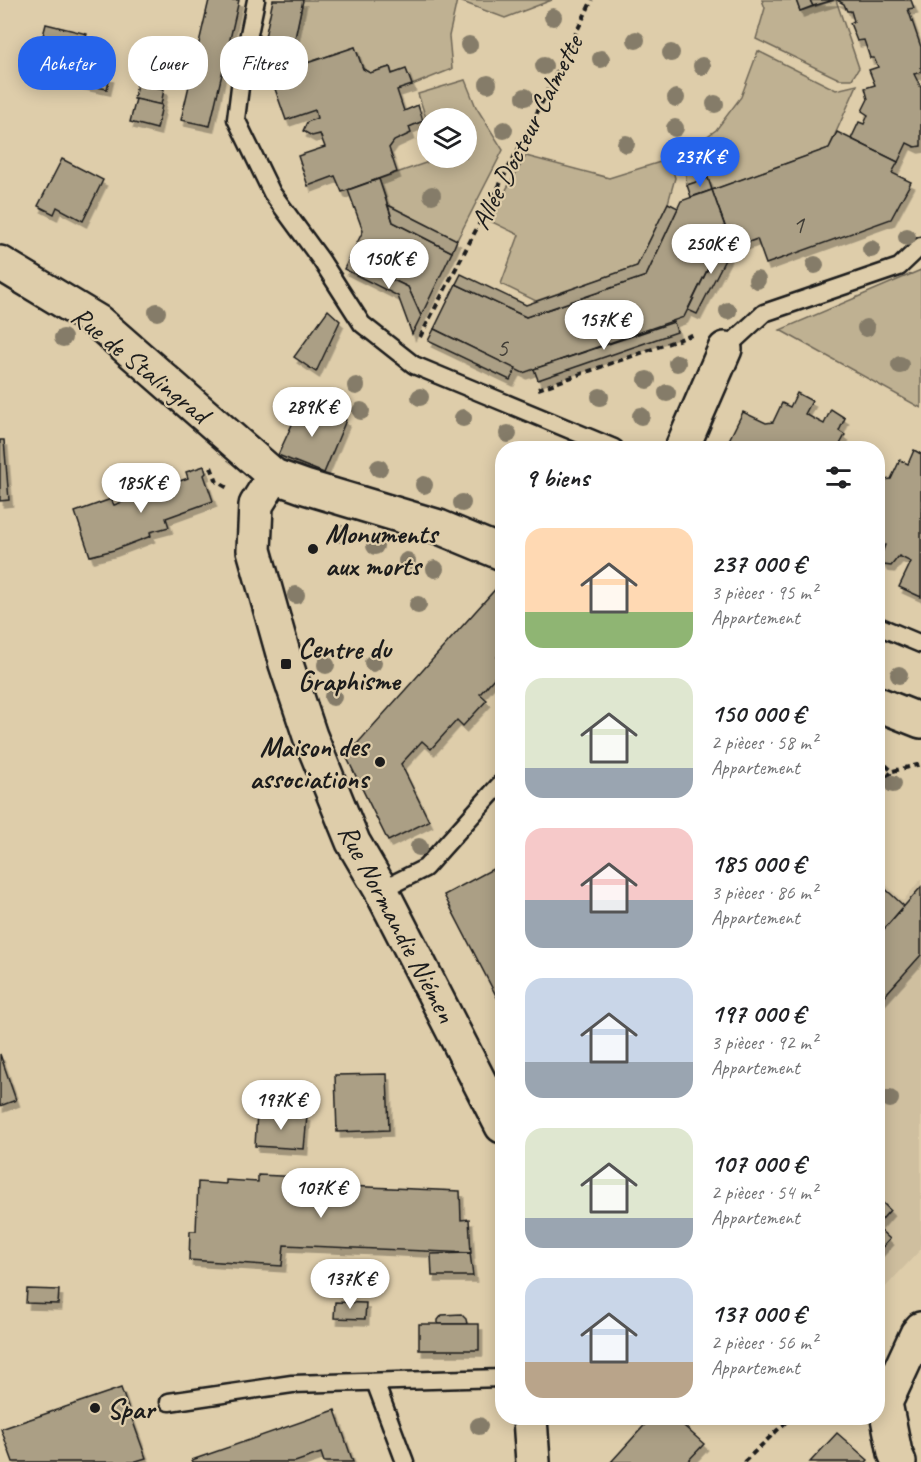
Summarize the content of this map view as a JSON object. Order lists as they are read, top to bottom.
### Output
{
  "streets": {
    "street": ["Rue de Stalingrad", "Rue Normandie Niémen"],
    "path": ["Allée Docteur Calmette"]
  },
  "crossings": [
    ["Rue de Stalingrad", "Rue Normandie Niémen"]
  ],
  "places": {
    "other": ["Monuments aux morts", "Maison des associations", "Spar"],
    "transit": ["Centre du Graphisme"]
  },
  "house_numbers": ["1", "5"],
  "page": {
    "chip": ["Acheter", "Louer", "Filtres"],
    "price": [
      "237K €",
      "250K €",
      "150K €",
      "157K €",
      "289K €",
      "185K €",
      "197K €",
      "107K €",
      "137K €"
    ],
    "heading": "9 biens",
    "list": [
      {
        "name": "237 000 €",
        "note": "3 pièces · 95 m² · Appartement"
      },
      {
        "name": "150 000 €",
        "note": "2 pièces · 58 m² · Appartement"
      },
      {
        "name": "185 000 €",
        "note": "3 pièces · 86 m² · Appartement"
      },
      {
        "name": "197 000 €",
        "note": "3 pièces · 92 m² · Appartement"
      },
      {
        "name": "107 000 €",
        "note": "2 pièces · 54 m² · Appartement"
      },
      {
        "name": "137 000 €",
        "note": "2 pièces · 56 m² · Appartement"
      }
    ]
  }
}
